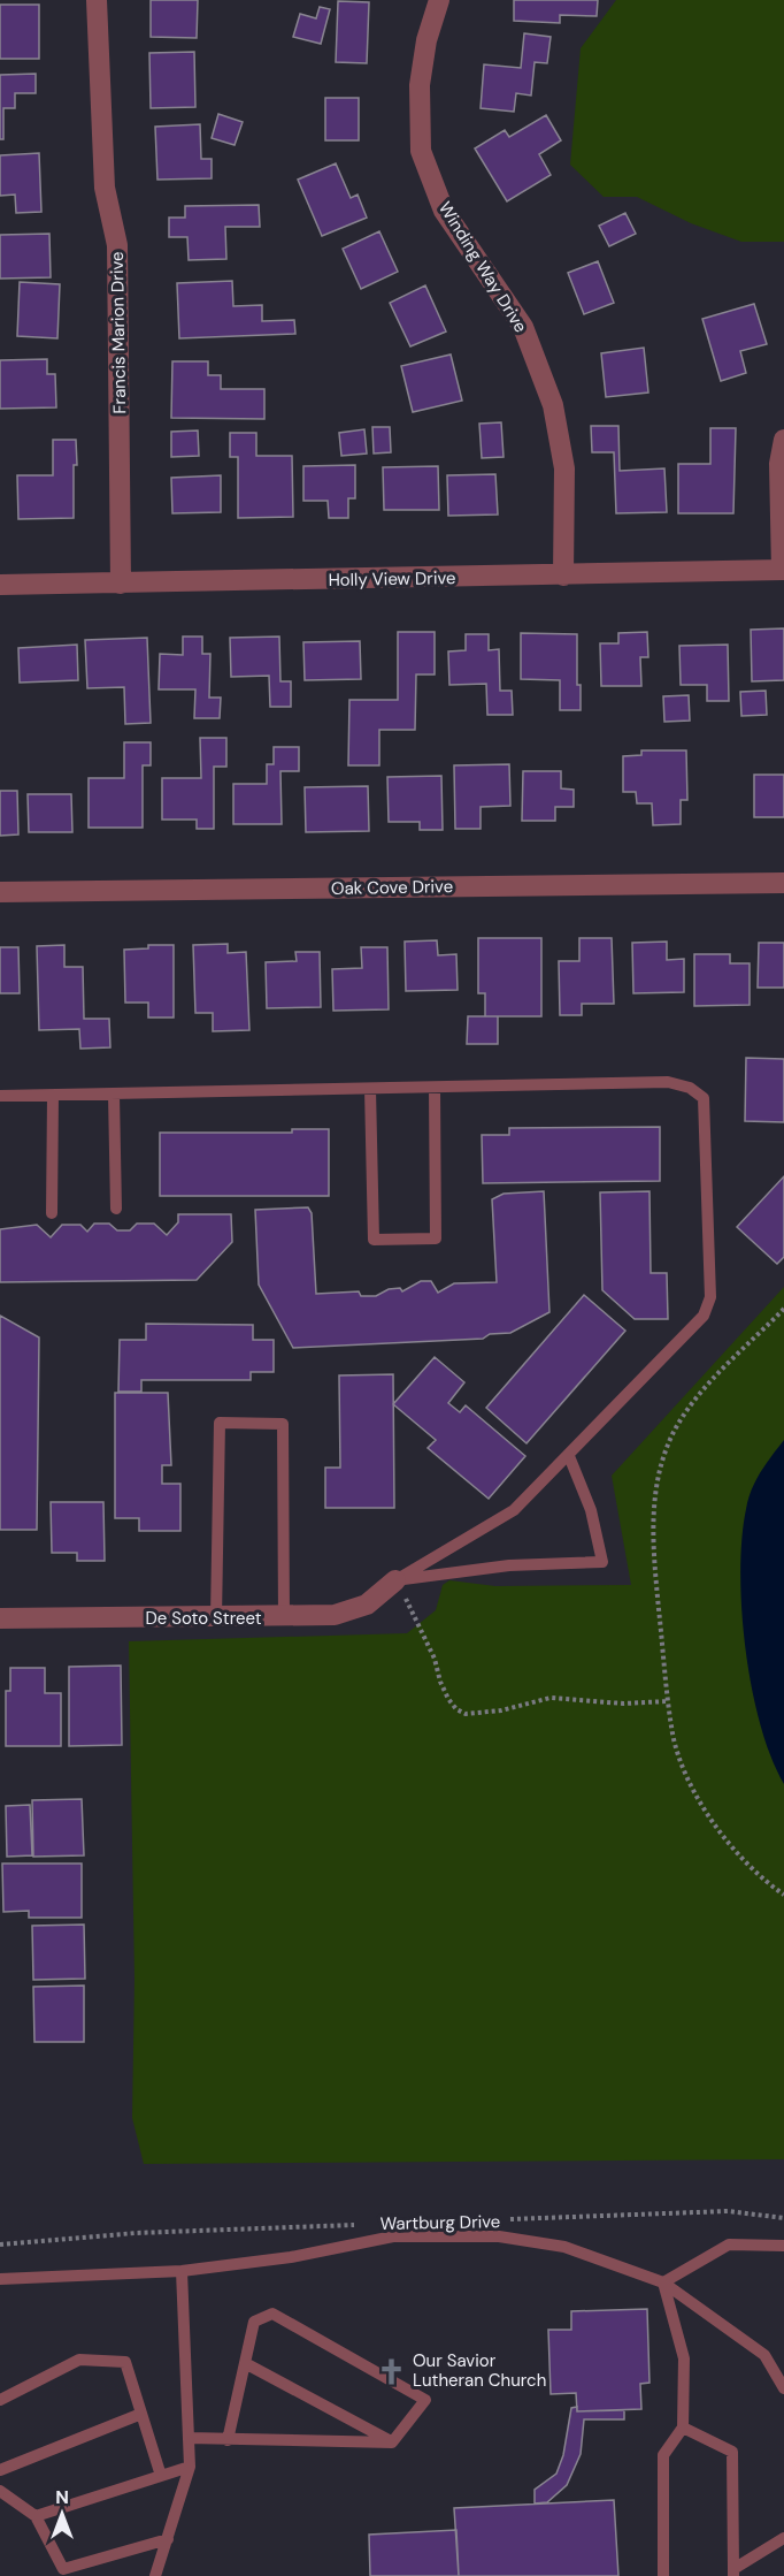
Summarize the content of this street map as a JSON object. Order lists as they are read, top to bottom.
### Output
{
  "streets": {
    "street": [
      "Winding Way Drive",
      "Francis Marion Drive",
      "Holly View Drive",
      "Oak Cove Drive",
      "De Soto Street"
    ],
    "lane": ["Wartburg Drive"]
  },
  "crossings": [
    ["Winding Way Drive", "Holly View Drive"],
    ["Francis Marion Drive", "Holly View Drive"]
  ],
  "places": {
    "church": ["Our Savior Lutheran Church"]
  },
  "north": "top"
}
